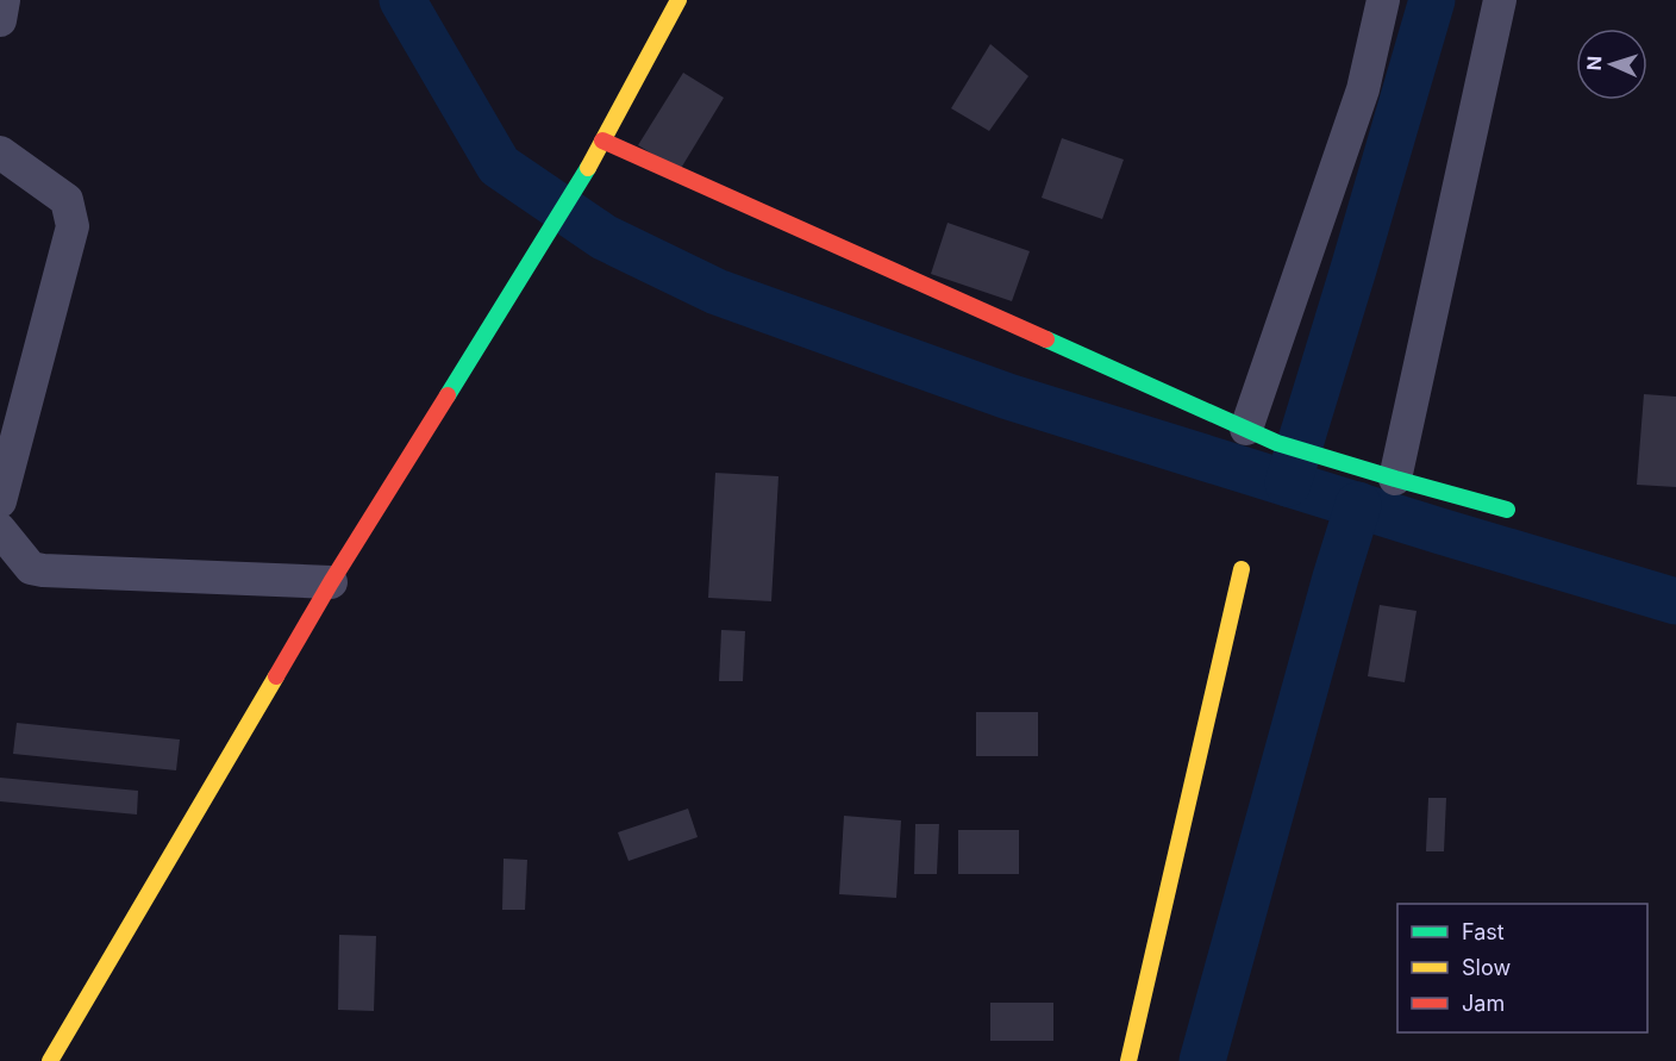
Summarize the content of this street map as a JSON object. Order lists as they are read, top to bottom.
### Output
{
  "legend": ["Fast", "Slow", "Jam"],
  "north": "left"
}
